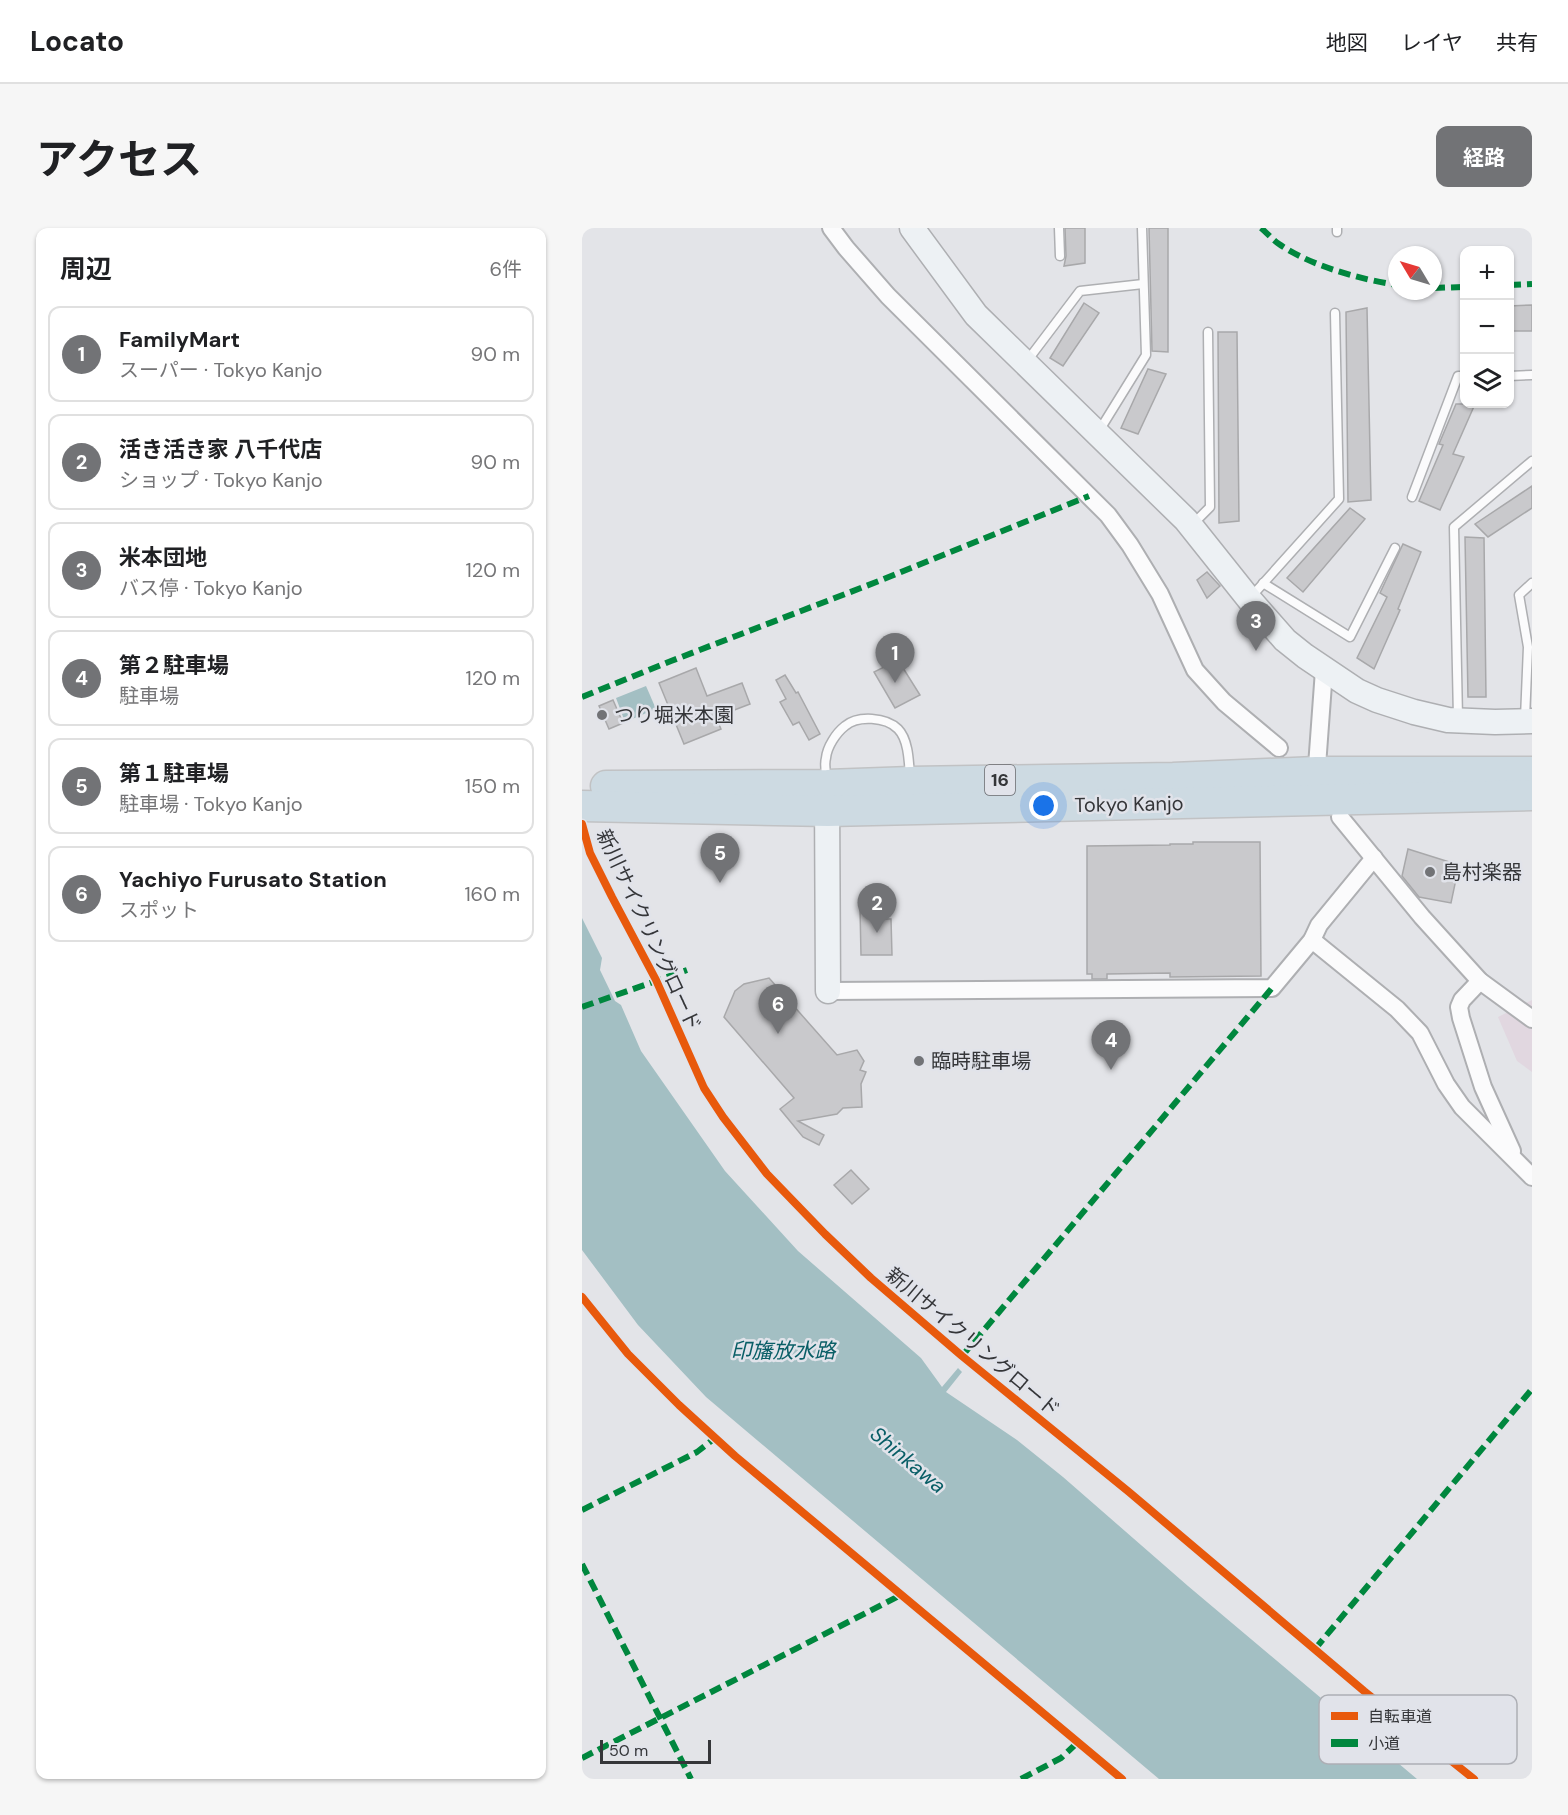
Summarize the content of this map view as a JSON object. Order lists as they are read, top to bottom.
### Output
{
  "streets": {
    "highway": ["16", "Tokyo Kanjo"],
    "cycle path": ["新川サイクリングロード"]
  },
  "water": ["印旛放水路", "Shinkawa"],
  "places": ["つり堀米本園", "島村楽器", "臨時駐車場"],
  "legend": ["自転車道", "小道"],
  "scale_bar": "50 m",
  "north": "top left",
  "page": {
    "header": "Locato",
    "nav": ["地図", "レイヤ", "共有"],
    "title": "アクセス",
    "buttons": "経路",
    "heading": ["周辺", "6件"],
    "map_buttons": ["+", "−"],
    "list": [
      {
        "mark": "1",
        "name": "FamilyMart",
        "note": "スーパー · Tokyo Kanjo",
        "value": "90 m"
      },
      {
        "mark": "2",
        "name": "活き活き家 八千代店",
        "note": "ショップ · Tokyo Kanjo",
        "value": "90 m"
      },
      {
        "mark": "3",
        "name": "米本団地",
        "note": "バス停 · Tokyo Kanjo",
        "value": "120 m"
      },
      {
        "mark": "4",
        "name": "第２駐車場",
        "note": "駐車場",
        "value": "120 m"
      },
      {
        "mark": "5",
        "name": "第１駐車場",
        "note": "駐車場 · Tokyo Kanjo",
        "value": "150 m"
      },
      {
        "mark": "6",
        "name": "Yachiyo Furusato Station",
        "note": "スポット",
        "value": "160 m"
      }
    ],
    "pins": [
      "3",
      "1",
      "5",
      "2",
      "6",
      "4"
    ],
    "scale": "50 m"
  }
}
